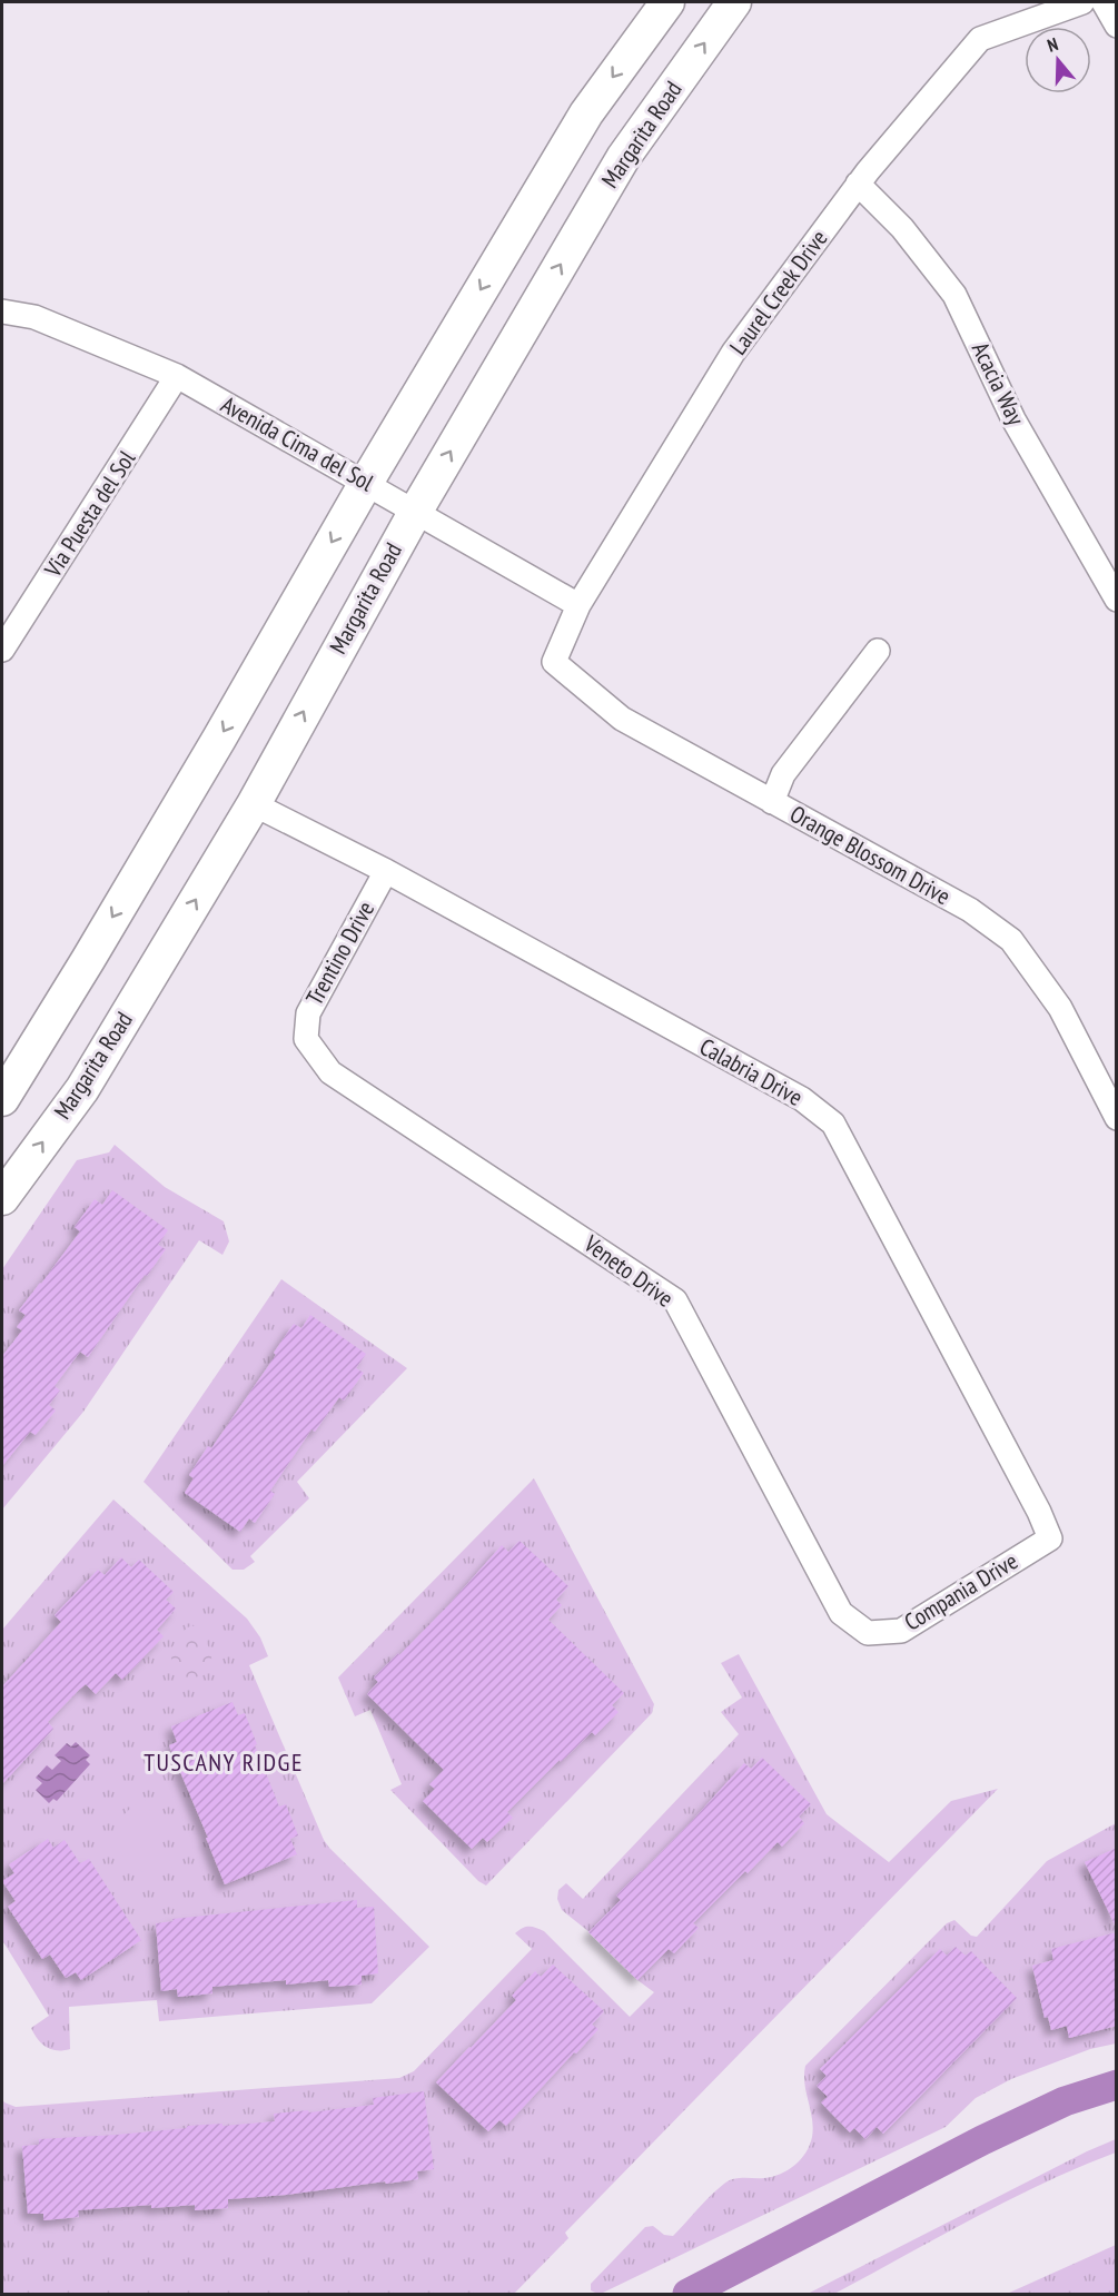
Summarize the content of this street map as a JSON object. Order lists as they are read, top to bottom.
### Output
{
  "streets": {
    "main road": ["Margarita Road"],
    "street": [
      "Laurel Creek Drive",
      "Acacia Way",
      "Avenida Cima del Sol",
      "Via Puesta del Sol",
      "Orange Blossom Drive",
      "Trentino Drive",
      "Calabria Drive",
      "Veneto Drive",
      "Compania Drive"
    ]
  },
  "crossings": [
    ["Margarita Road", "Avenida Cima del Sol"],
    ["Margarita Road", "Calabria Drive"],
    ["Laurel Creek Drive", "Acacia Way"],
    ["Laurel Creek Drive", "Avenida Cima del Sol"],
    ["Laurel Creek Drive", "Orange Blossom Drive"],
    ["Avenida Cima del Sol", "Via Puesta del Sol"],
    ["Trentino Drive", "Calabria Drive"],
    ["Trentino Drive", "Veneto Drive"],
    ["Calabria Drive", "Compania Drive"],
    ["Veneto Drive", "Compania Drive"]
  ],
  "districts": ["TUSCANY RIDGE"],
  "north": "top"
}
